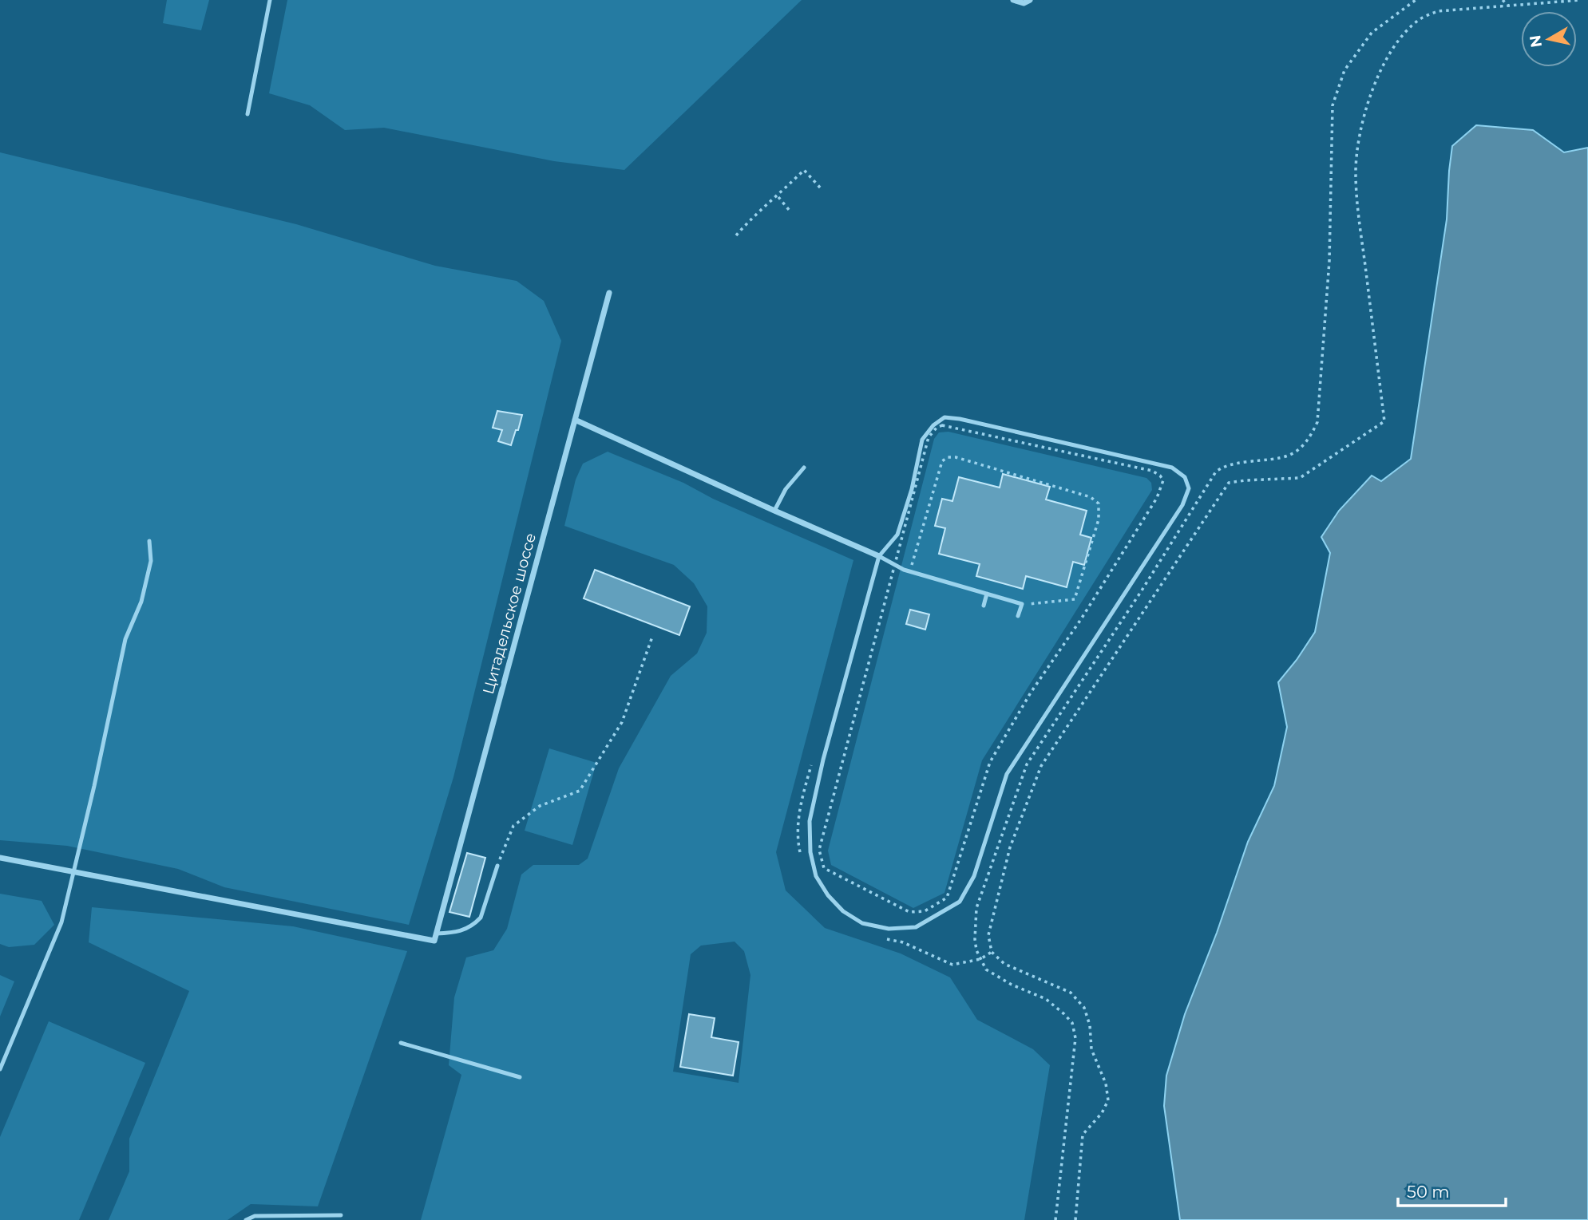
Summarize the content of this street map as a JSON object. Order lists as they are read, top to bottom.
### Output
{
  "streets": {
    "street": ["Цитадельское шоссе"]
  },
  "scale_bar": "50 m",
  "north": "left"
}
